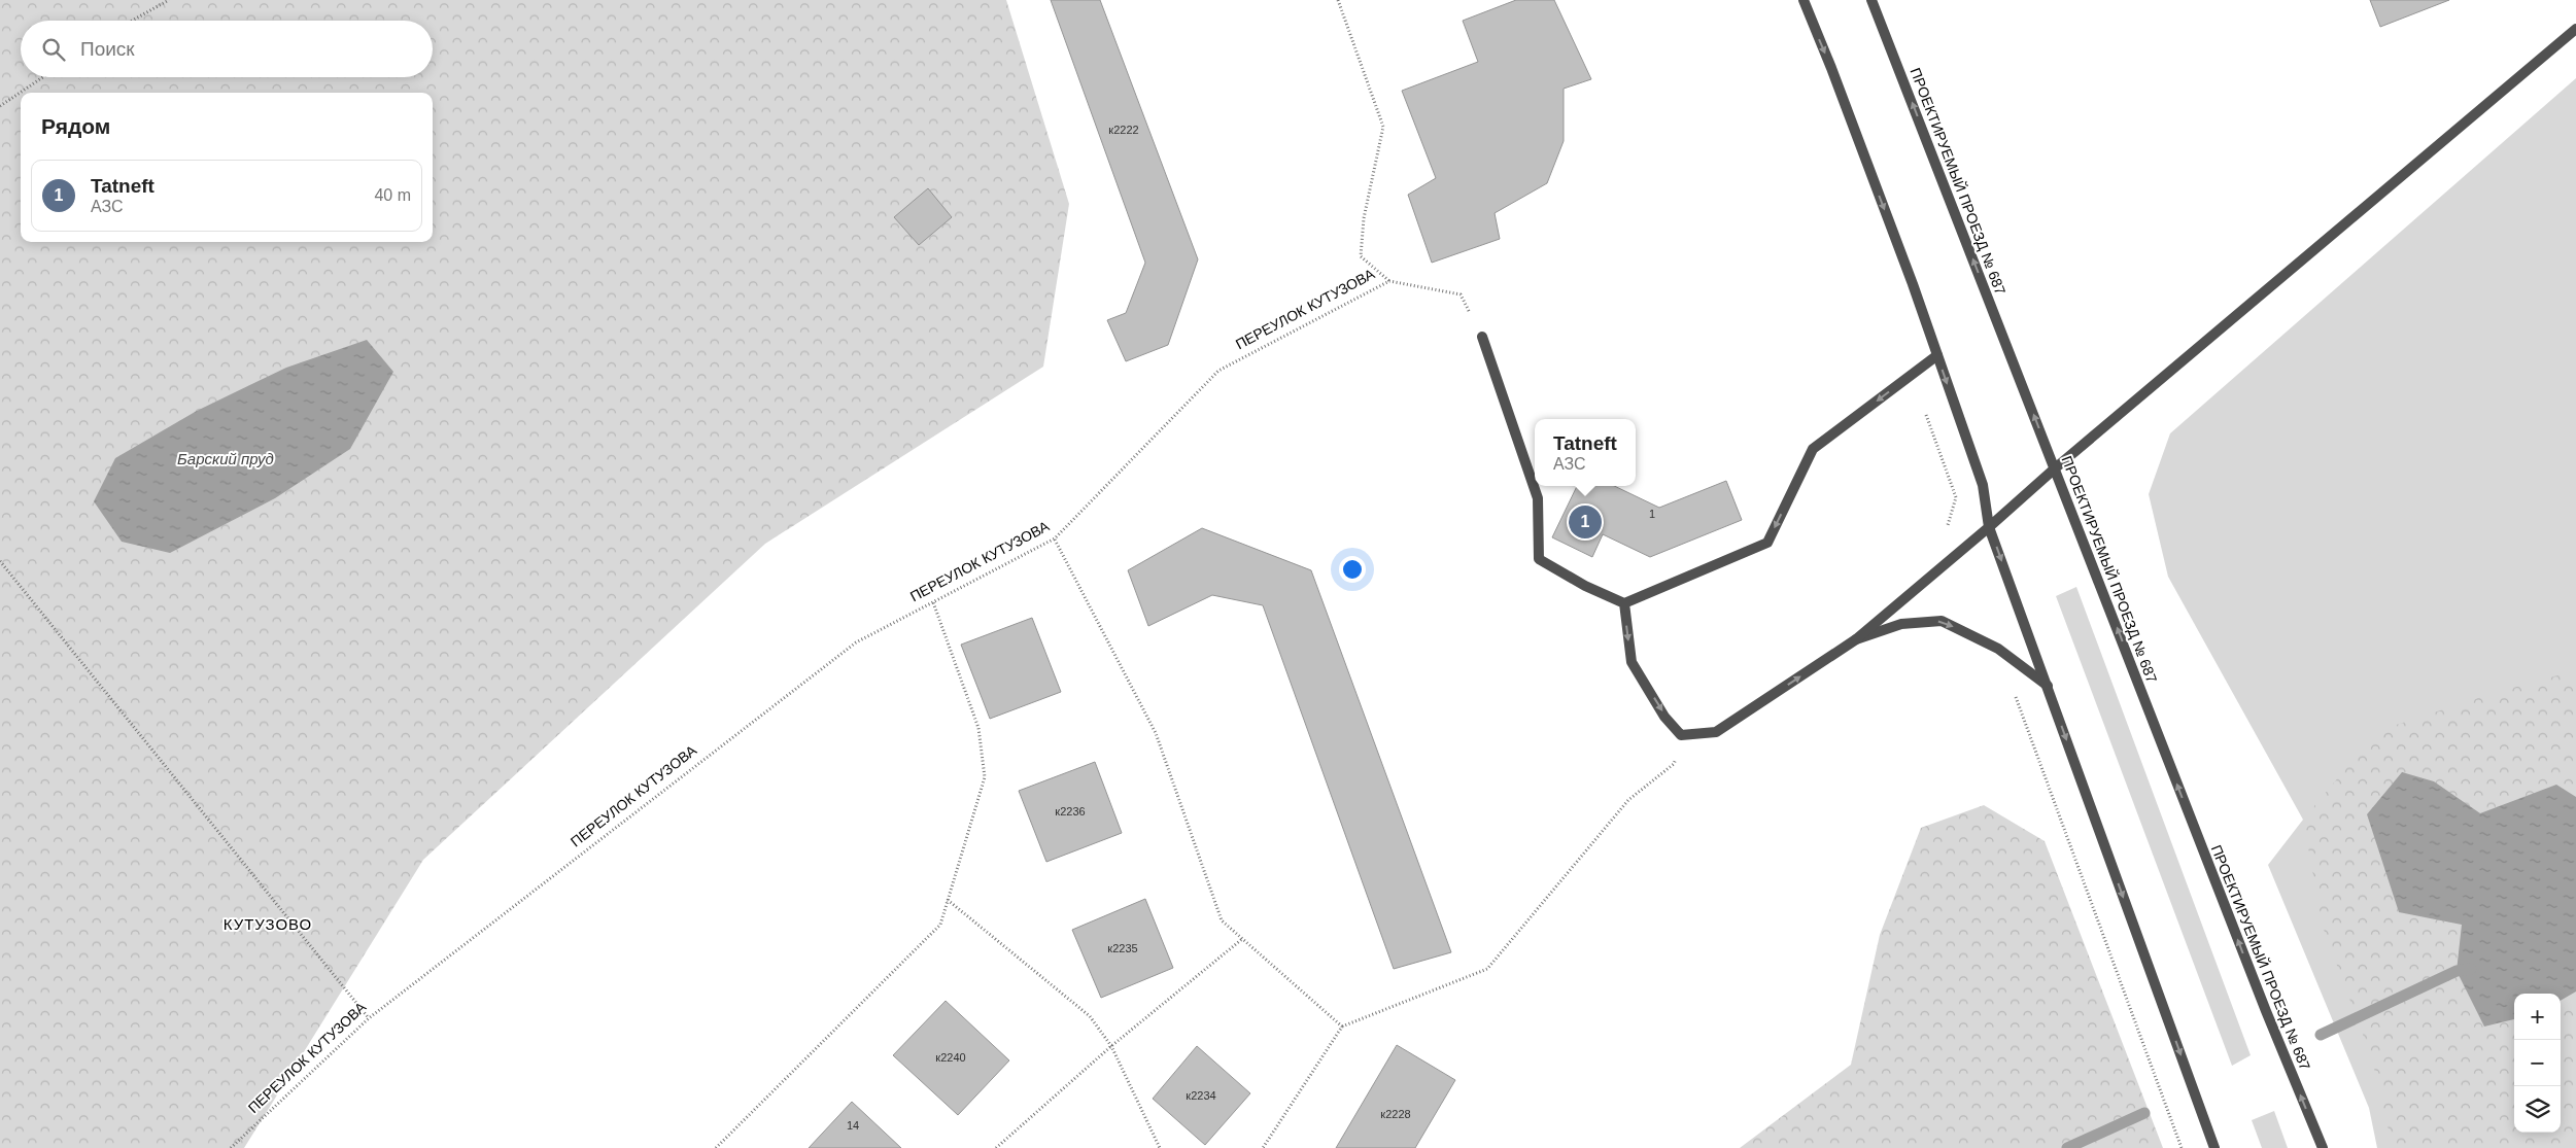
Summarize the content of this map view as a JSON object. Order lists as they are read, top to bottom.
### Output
{
  "streets": {
    "street": ["ПРОЕКТИРУЕМЫЙ ПРОЕЗД № 687"],
    "path": ["ПЕРЕУЛОК КУТУЗОВА"]
  },
  "districts": ["КУТУЗОВО"],
  "water": ["Барский пруд"],
  "house_numbers": [
    "к2222",
    "1",
    "к2236",
    "к2235",
    "к2240",
    "к2234",
    "к2228",
    "14"
  ],
  "page": {
    "search": "Поиск",
    "heading": "Рядом",
    "list": [
      {
        "mark": "1",
        "name": "Tatneft",
        "note": "АЗС",
        "value": "40 m"
      }
    ],
    "popup": ["Tatneft", "АЗС"],
    "pins": "1",
    "map_buttons": ["+", "−"]
  }
}
